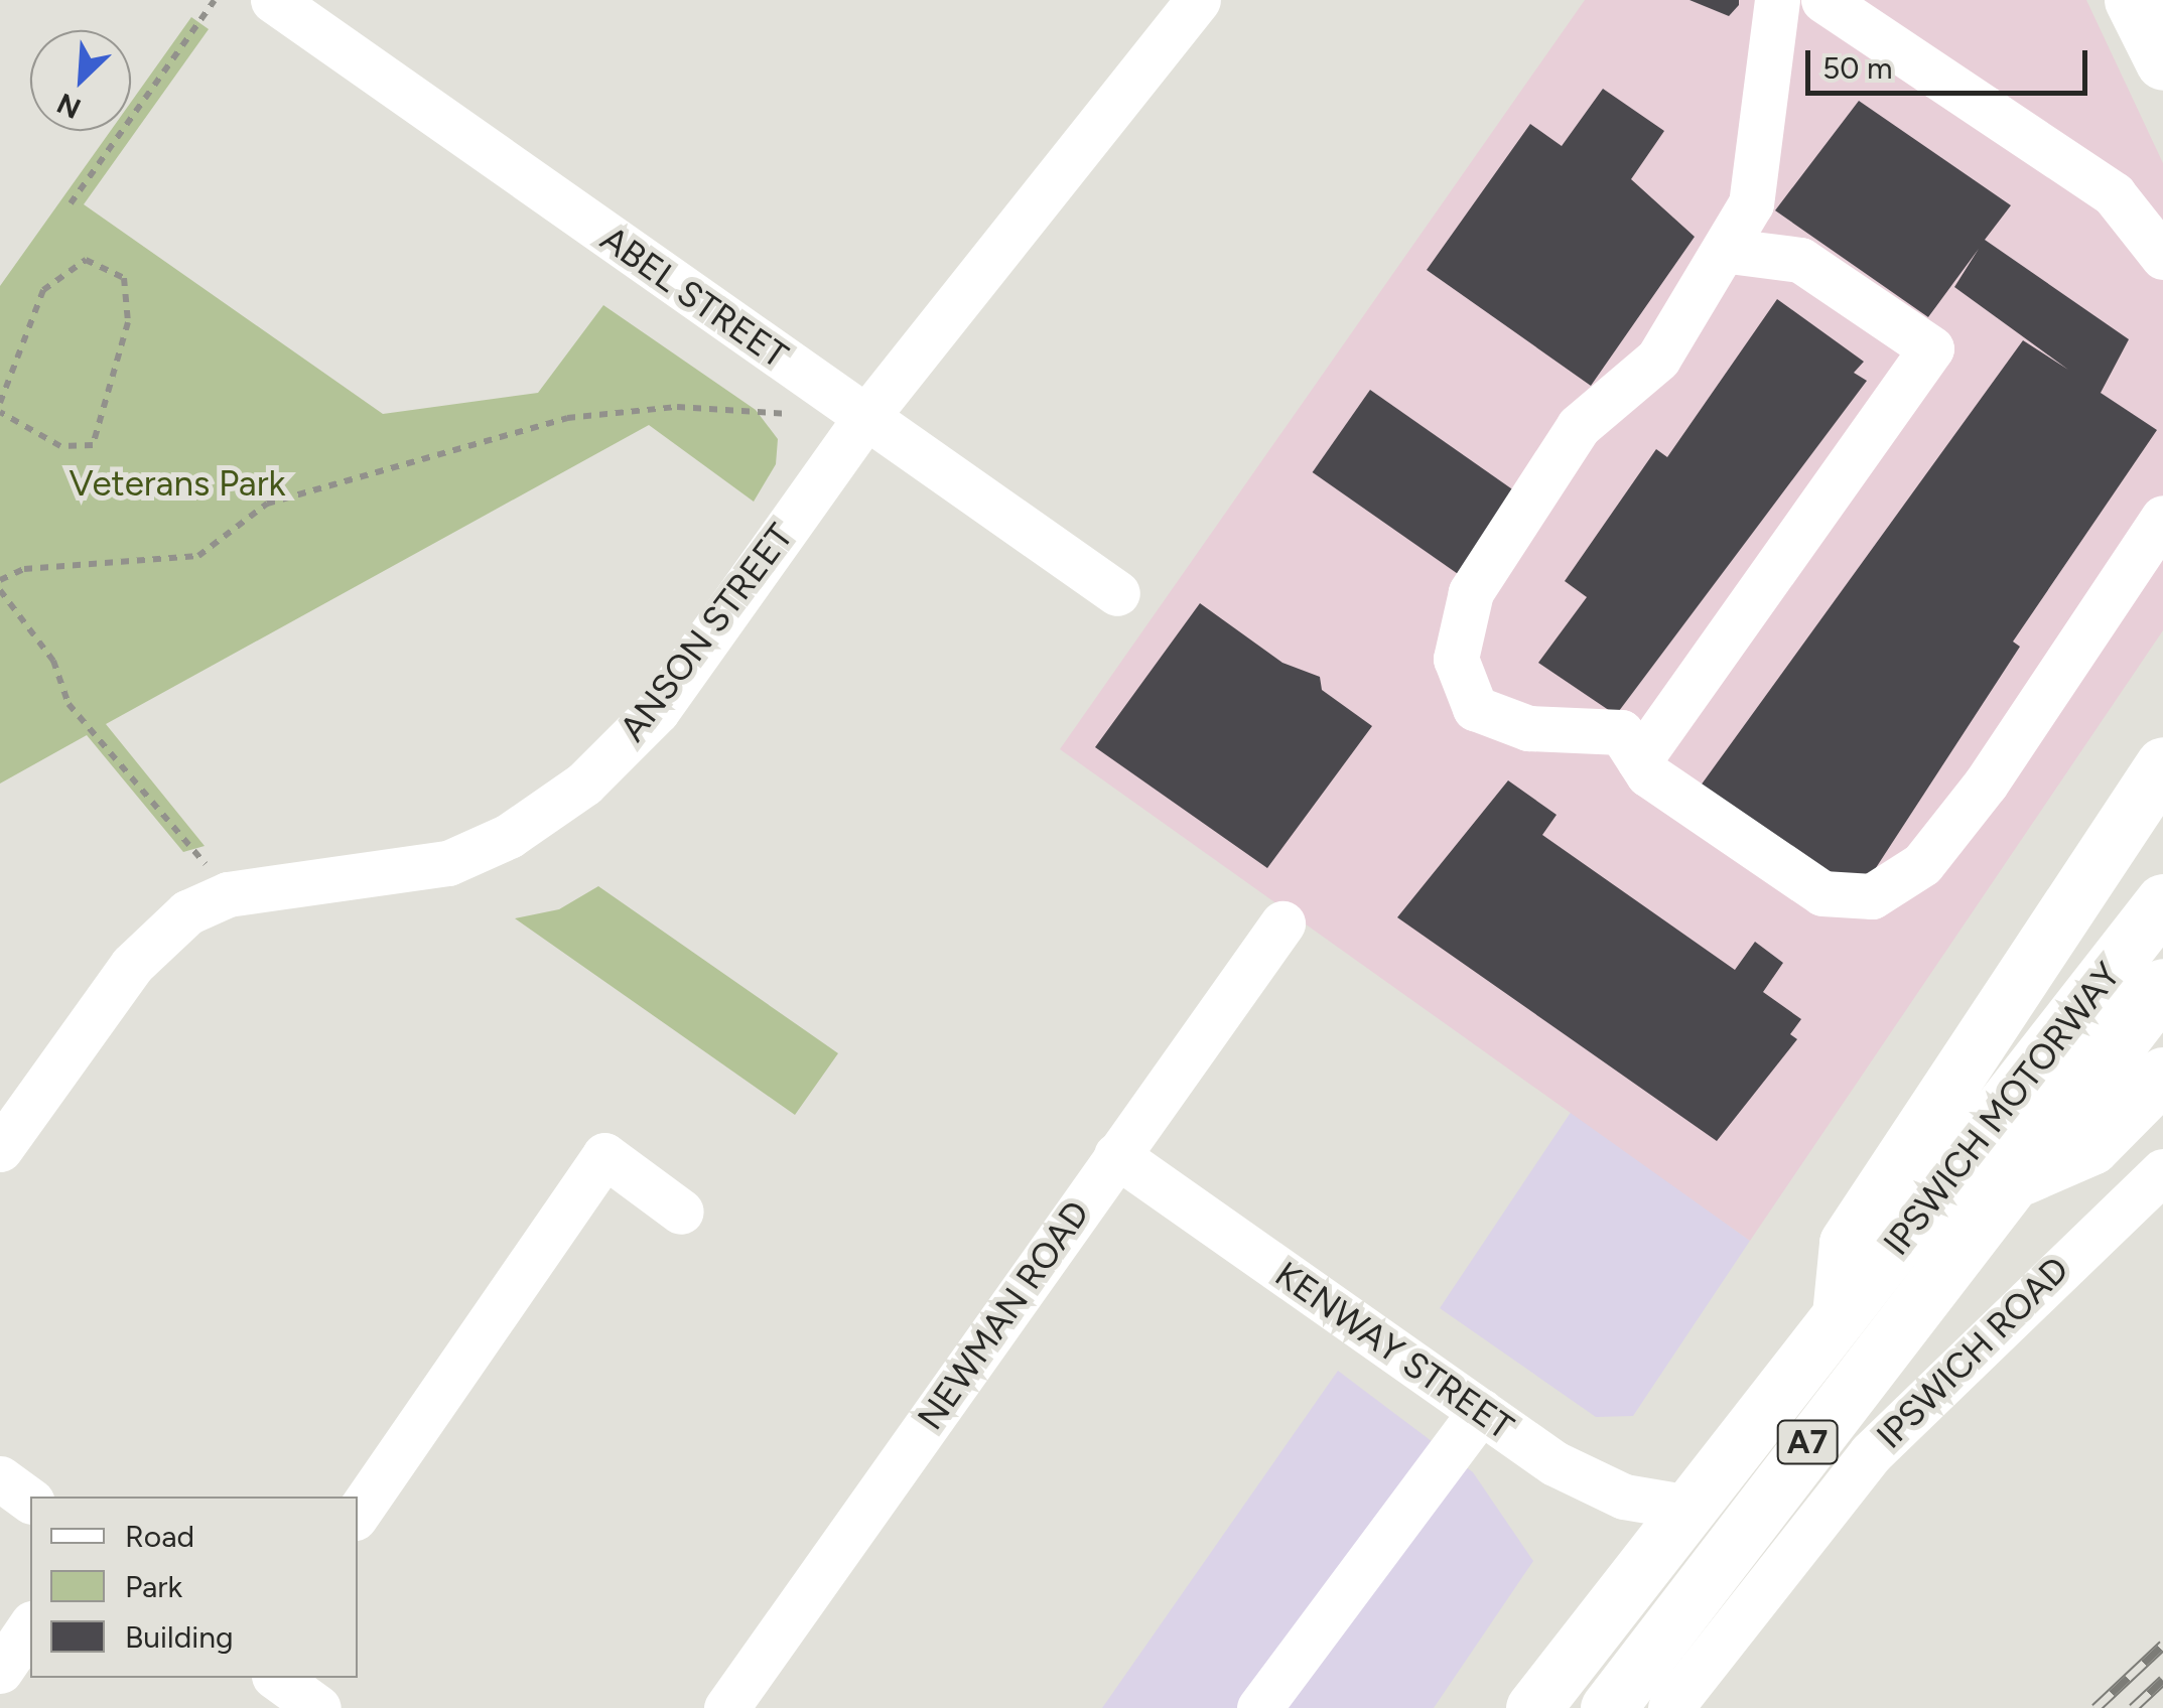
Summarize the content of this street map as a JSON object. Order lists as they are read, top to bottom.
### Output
{
  "streets": {
    "main road": ["IPSWICH MOTORWAY", "IPSWICH ROAD", "A7"],
    "street": [
      "ABEL STREET",
      "ANSON STREET",
      "NEWMAN ROAD",
      "KENWAY STREET"
    ]
  },
  "crossings": [
    ["ABEL STREET", "ANSON STREET"],
    ["IPSWICH MOTORWAY", "IPSWICH ROAD"],
    ["IPSWICH MOTORWAY", "A7"],
    ["NEWMAN ROAD", "KENWAY STREET"],
    ["KENWAY STREET", "A7"]
  ],
  "parks": ["Veterans Park"],
  "legend": ["Road", "Park", "Building"],
  "scale_bar": "50 m",
  "north": "bottom left"
}
